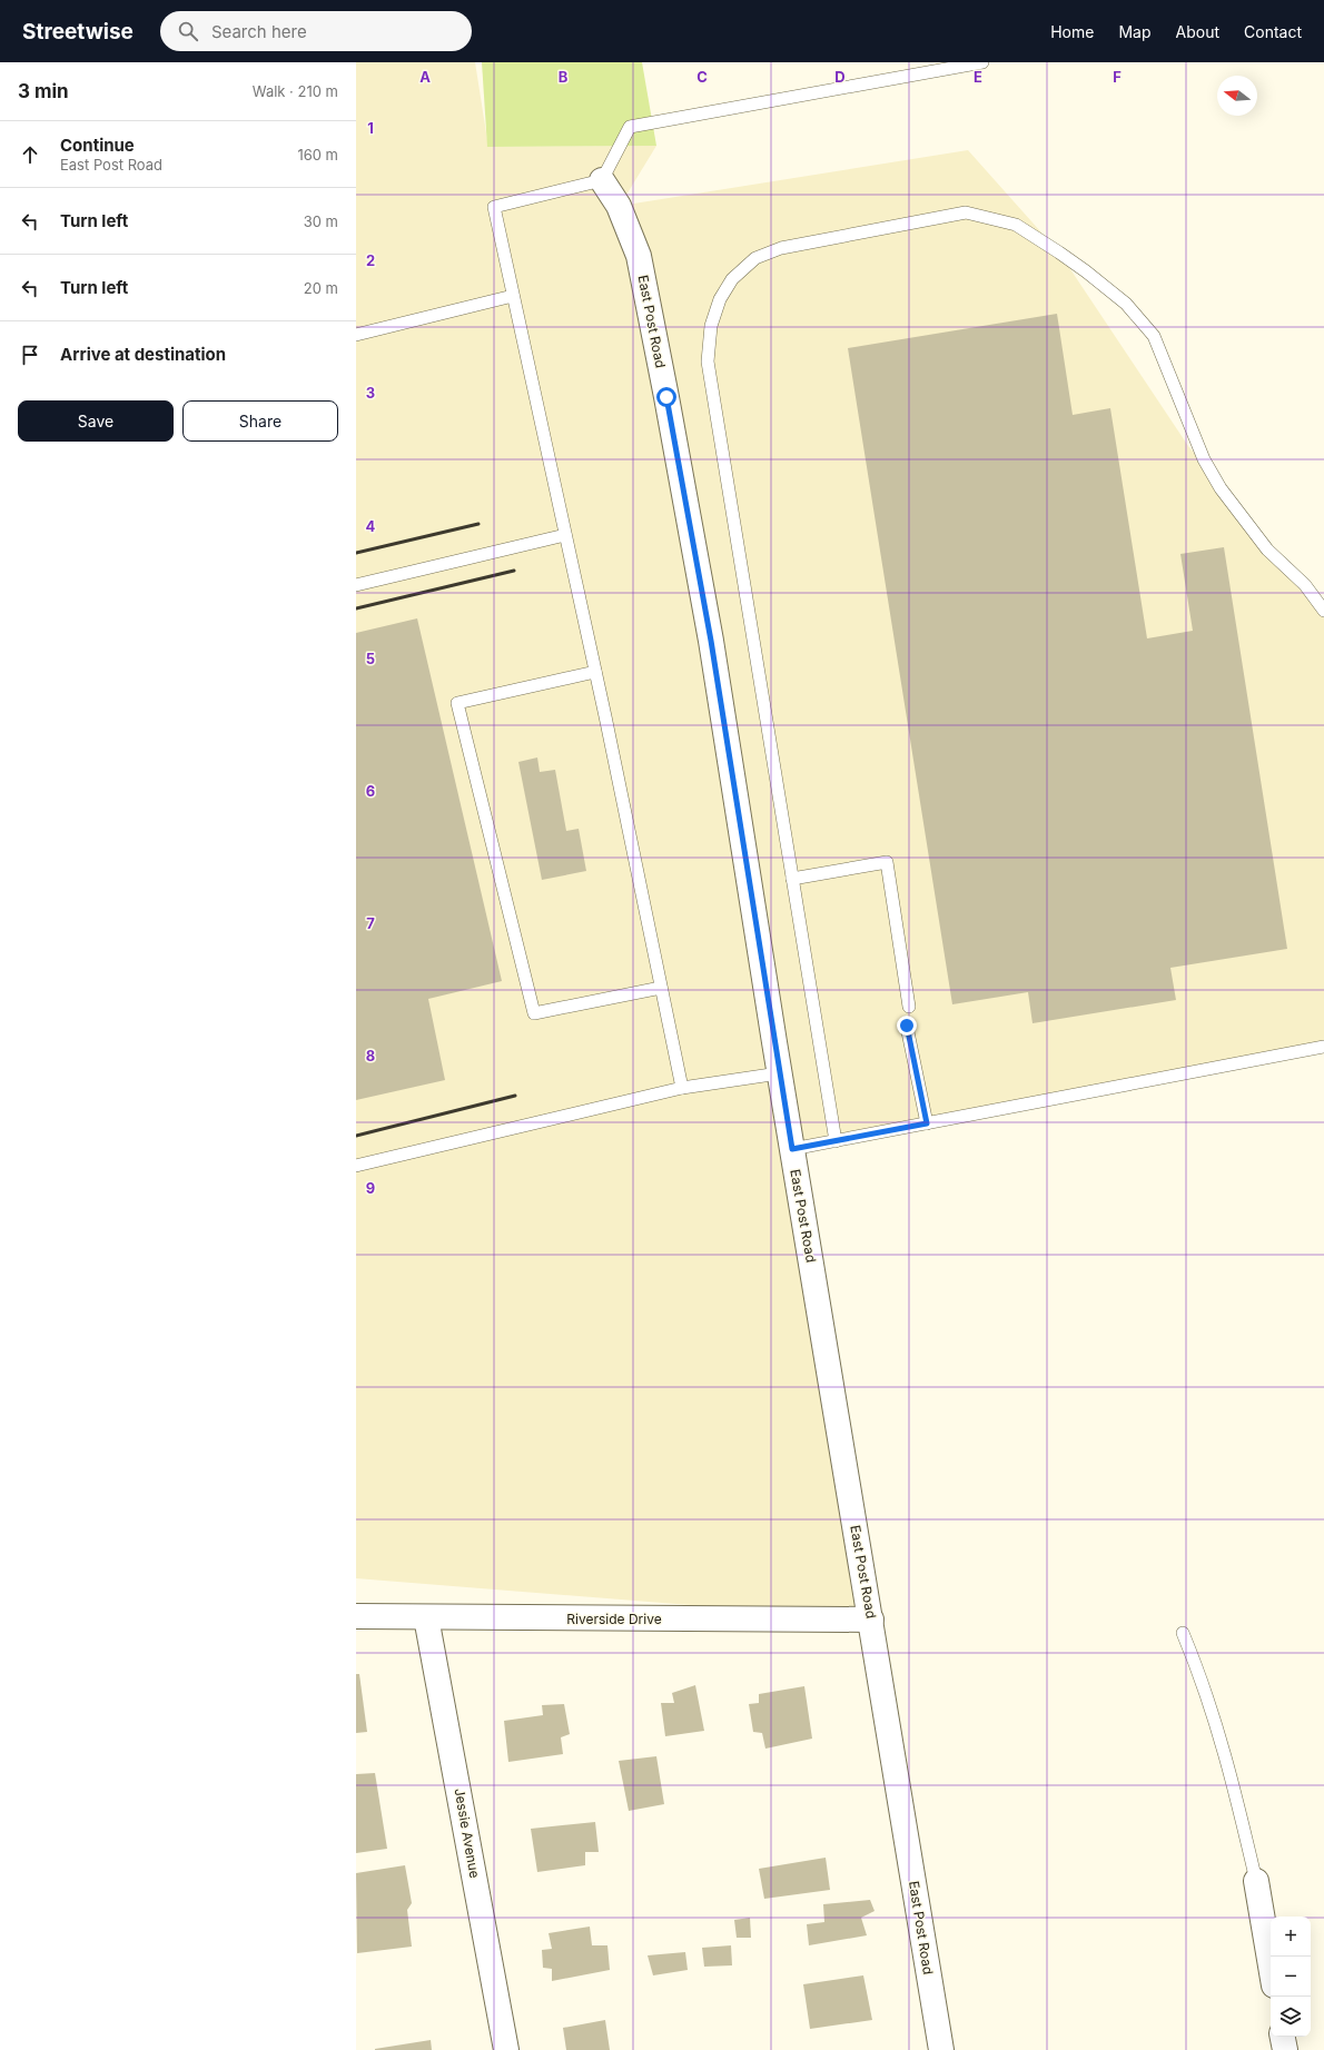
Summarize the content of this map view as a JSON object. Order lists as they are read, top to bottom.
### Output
{
  "streets": {
    "street": ["East Post Road", "Riverside Drive", "Jessie Avenue"]
  },
  "crossings": [
    ["East Post Road", "Riverside Drive"],
    ["Riverside Drive", "Jessie Avenue"]
  ],
  "north": "left",
  "page": {
    "header": "Streetwise",
    "search": "Search here",
    "nav": [
      "Home",
      "Map",
      "About",
      "Contact"
    ],
    "heading": ["3 min", "Walk · 210 m"],
    "list": [
      ["Continue", "East Post Road", "160 m"],
      ["Turn left", "30 m"],
      ["Turn left", "20 m"],
      "Arrive at destination"
    ],
    "buttons": ["Save", "Share"],
    "map_buttons": ["+", "−"]
  },
  "grid": {
    "columns": [
      "A",
      "B",
      "C",
      "D",
      "E",
      "F"
    ],
    "rows": [
      "1",
      "2",
      "3",
      "4",
      "5",
      "6",
      "7",
      "8",
      "9"
    ]
  }
}
